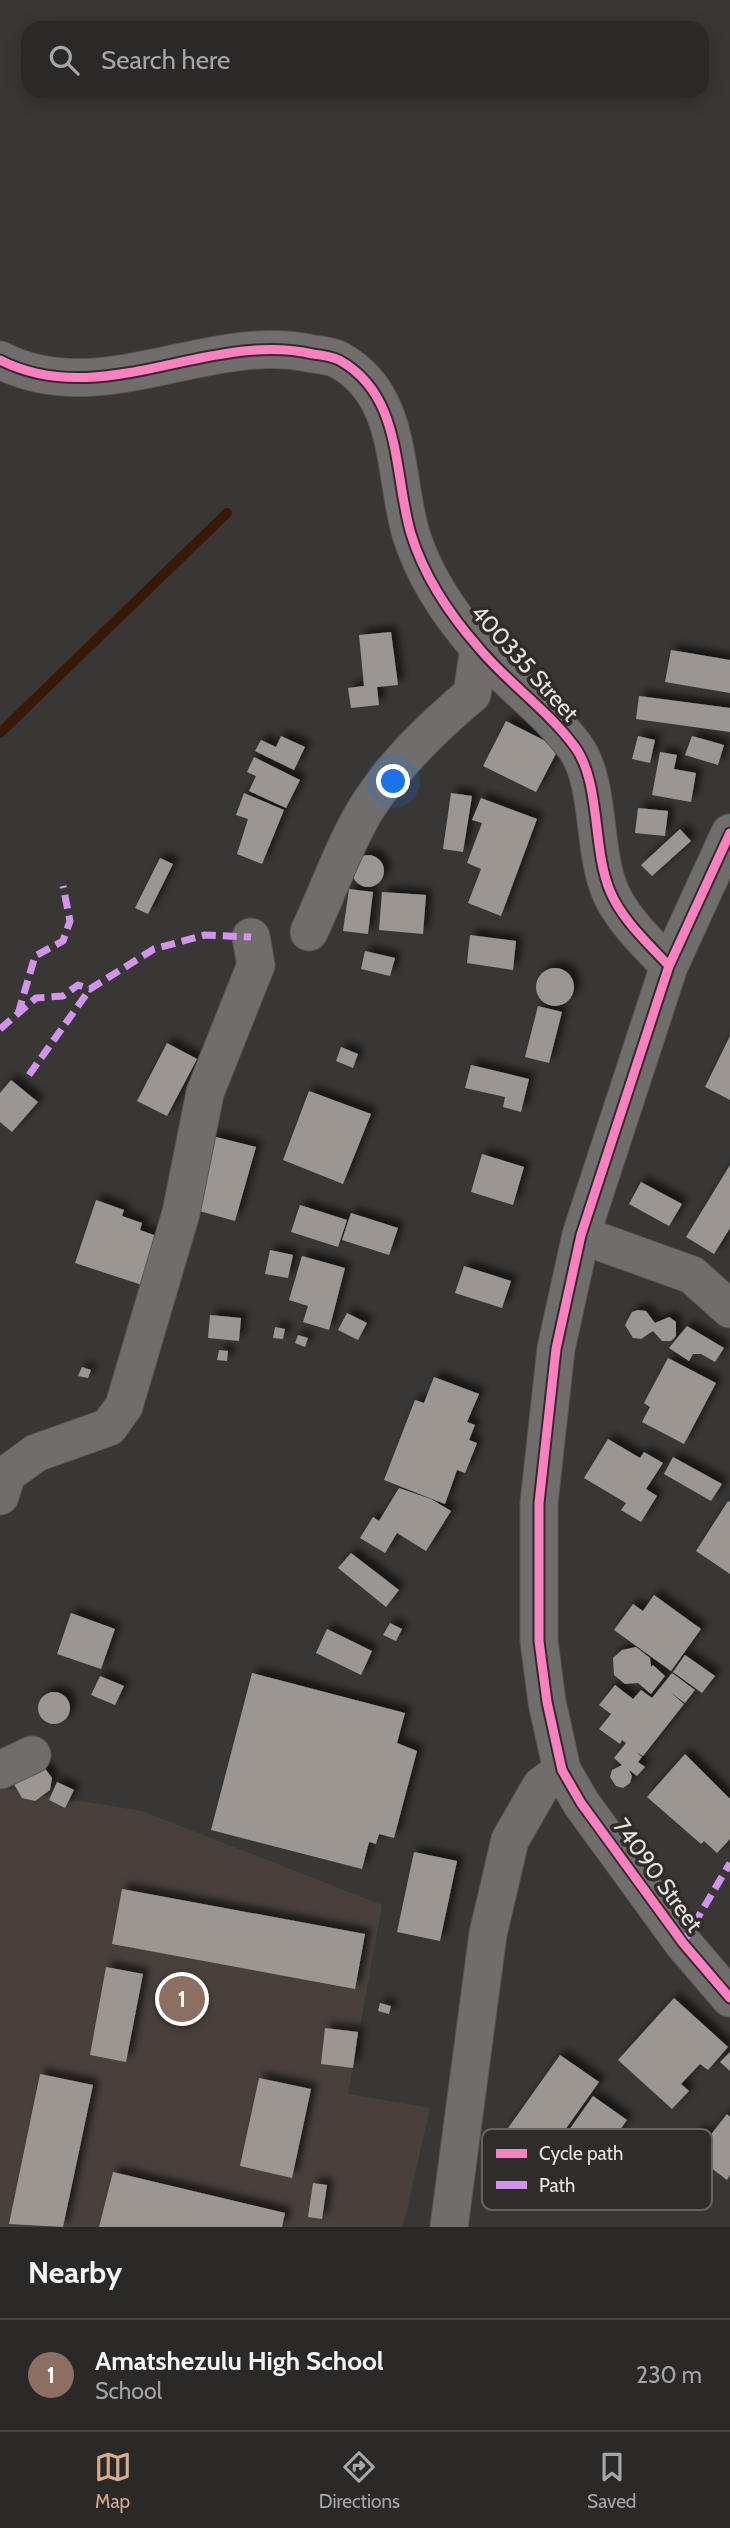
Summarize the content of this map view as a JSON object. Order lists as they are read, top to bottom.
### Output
{
  "streets": {
    "street": ["400335 Street", "74090 Street"]
  },
  "crossings": [
    ["400335 Street", "74090 Street"]
  ],
  "legend": ["Cycle path", "Path"],
  "page": {
    "search": "Search here",
    "pins": "1",
    "heading": "Nearby",
    "list": [
      {
        "mark": "1",
        "name": "Amatshezulu High School",
        "note": "School",
        "value": "230 m"
      }
    ],
    "nav": ["Map", "Directions", "Saved"]
  }
}
